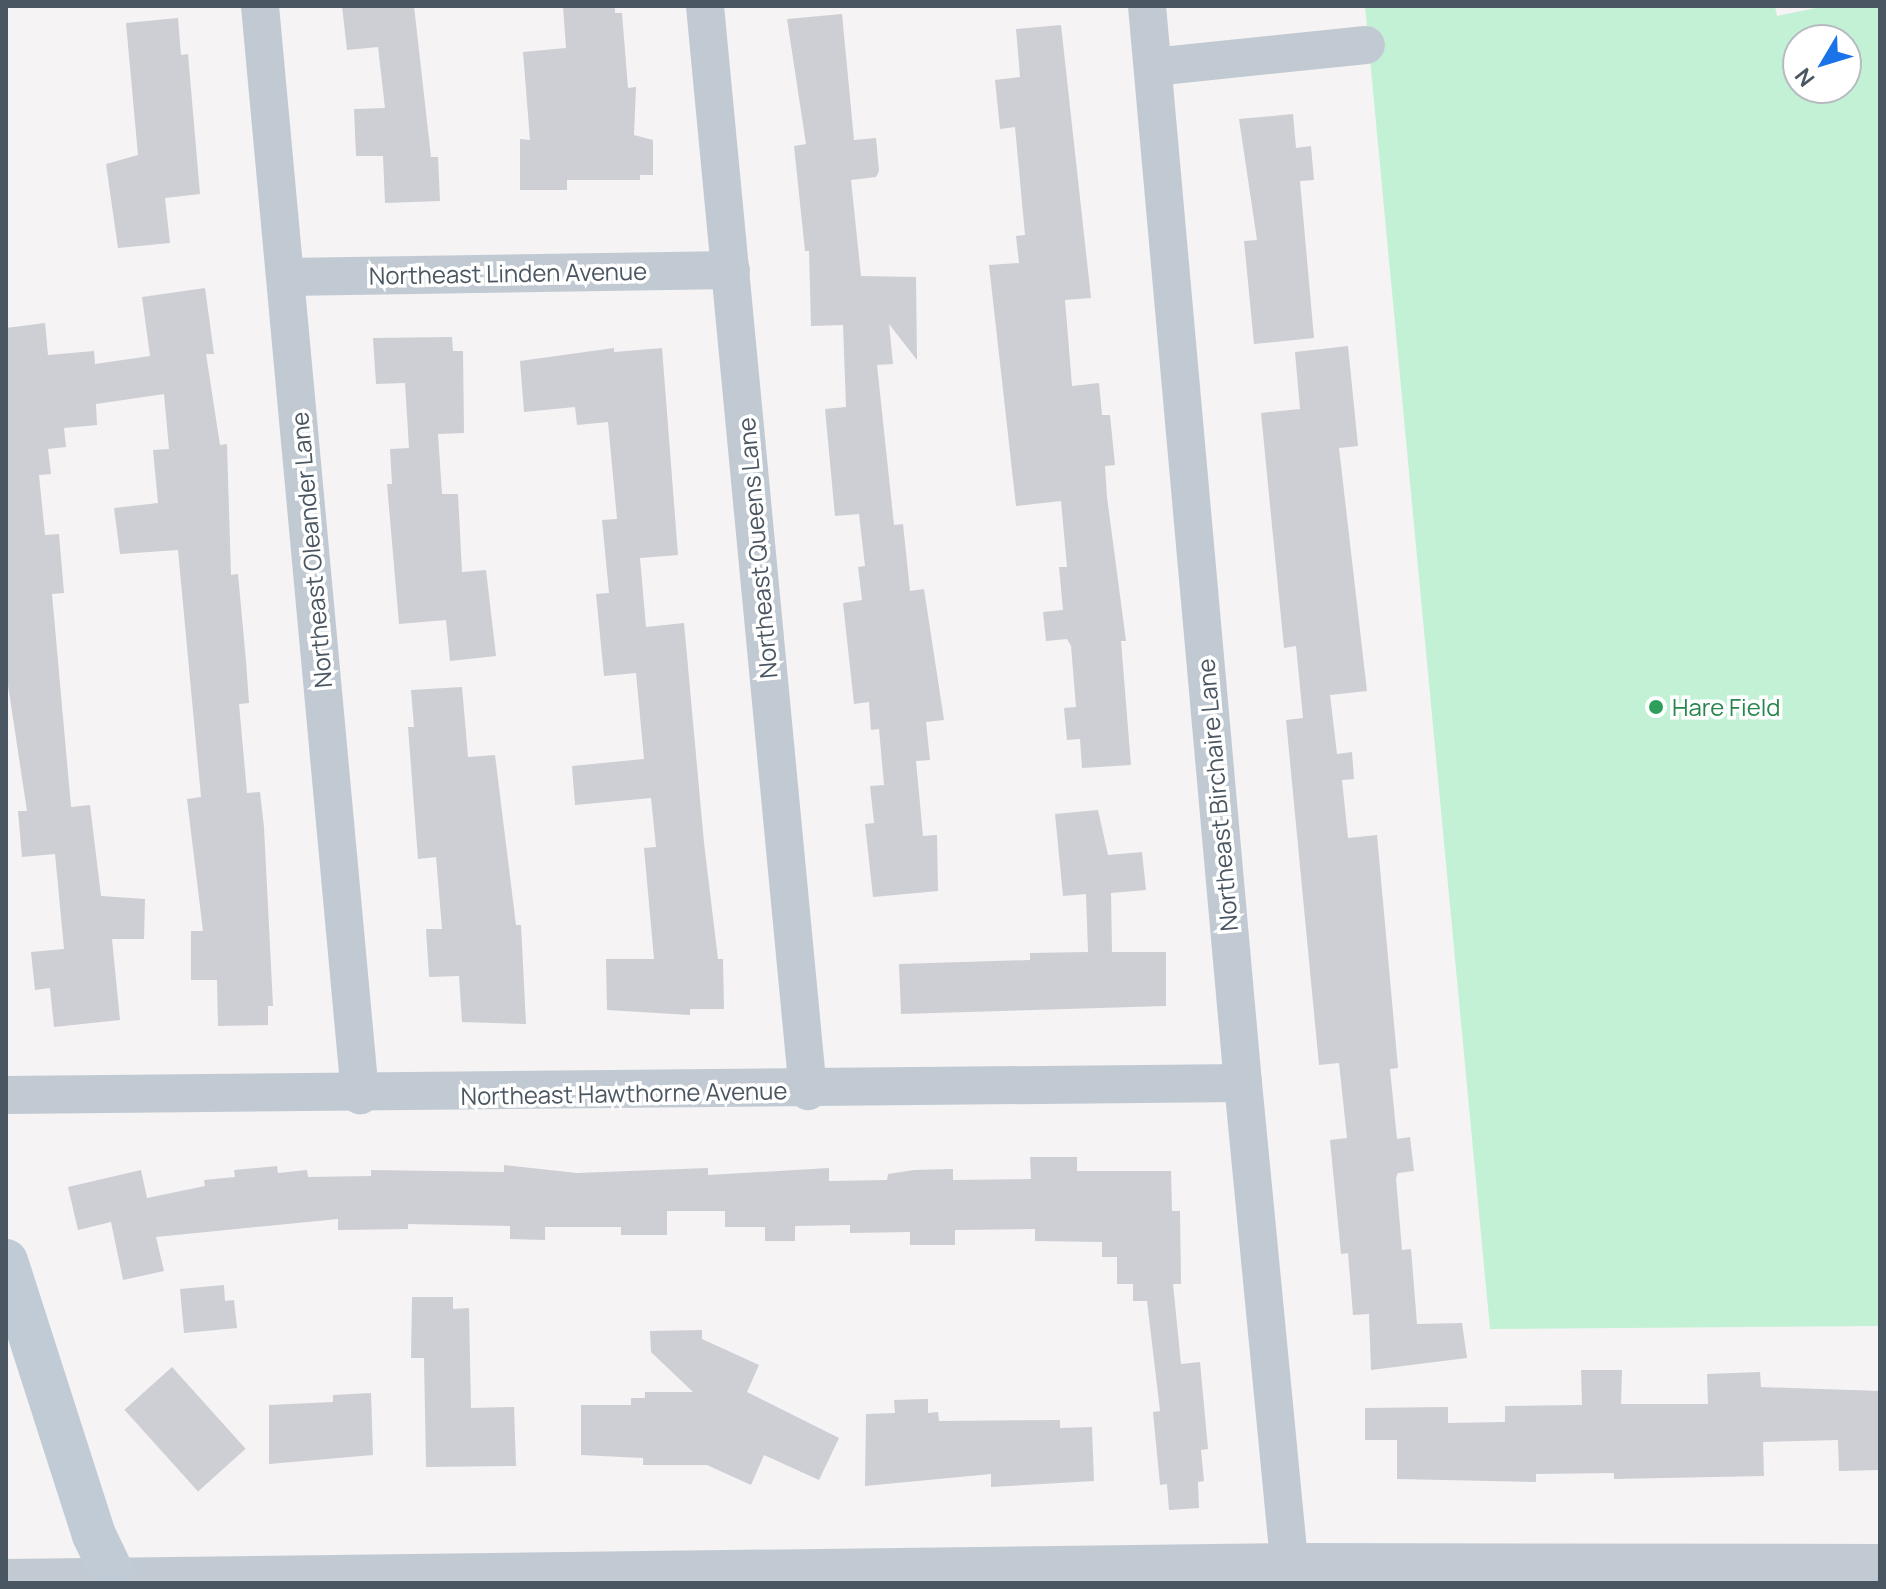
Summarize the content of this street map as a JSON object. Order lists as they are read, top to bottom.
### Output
{
  "streets": {
    "street": [
      "Northeast Linden Avenue",
      "Northeast Queens Lane",
      "Northeast Oleander Lane",
      "Northeast Birchaire Lane",
      "Northeast Hawthorne Avenue"
    ]
  },
  "crossings": [
    ["Northeast Linden Avenue", "Northeast Queens Lane"],
    ["Northeast Linden Avenue", "Northeast Oleander Lane"],
    ["Northeast Queens Lane", "Northeast Hawthorne Avenue"],
    ["Northeast Oleander Lane", "Northeast Hawthorne Avenue"],
    ["Northeast Birchaire Lane", "Northeast Hawthorne Avenue"]
  ],
  "places": ["Hare Field"],
  "north": "bottom left"
}
